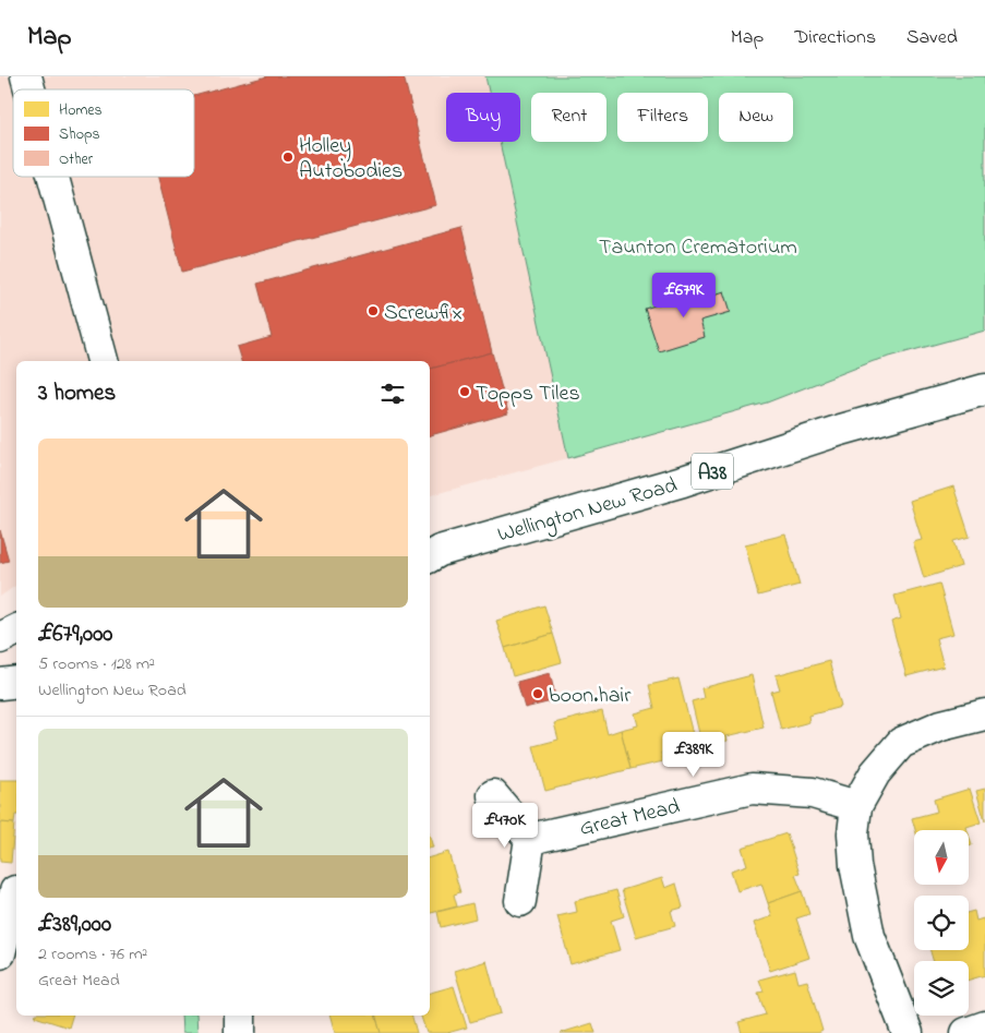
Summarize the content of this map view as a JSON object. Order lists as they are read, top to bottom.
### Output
{
  "streets": {
    "street": ["A38", "Wellington New Road", "Great Mead"]
  },
  "parks": ["Taunton Crematorium"],
  "places": [
    "Holley Autobodies",
    "Screwfix",
    "Topps Tiles",
    "boon.hair"
  ],
  "legend": ["Homes", "Shops", "Other"],
  "north": "bottom",
  "page": {
    "header": "Map",
    "nav": ["Map", "Directions", "Saved"],
    "chip": [
      "Buy",
      "Rent",
      "Filters",
      "New"
    ],
    "price": ["£679K", "£389K", "£470K"],
    "heading": "3 homes",
    "list": [
      {
        "name": "£679,000",
        "note": "5 rooms · 128 m² · Wellington New Road"
      },
      {
        "name": "£389,000",
        "note": "2 rooms · 76 m² · Great Mead"
      }
    ]
  }
}
